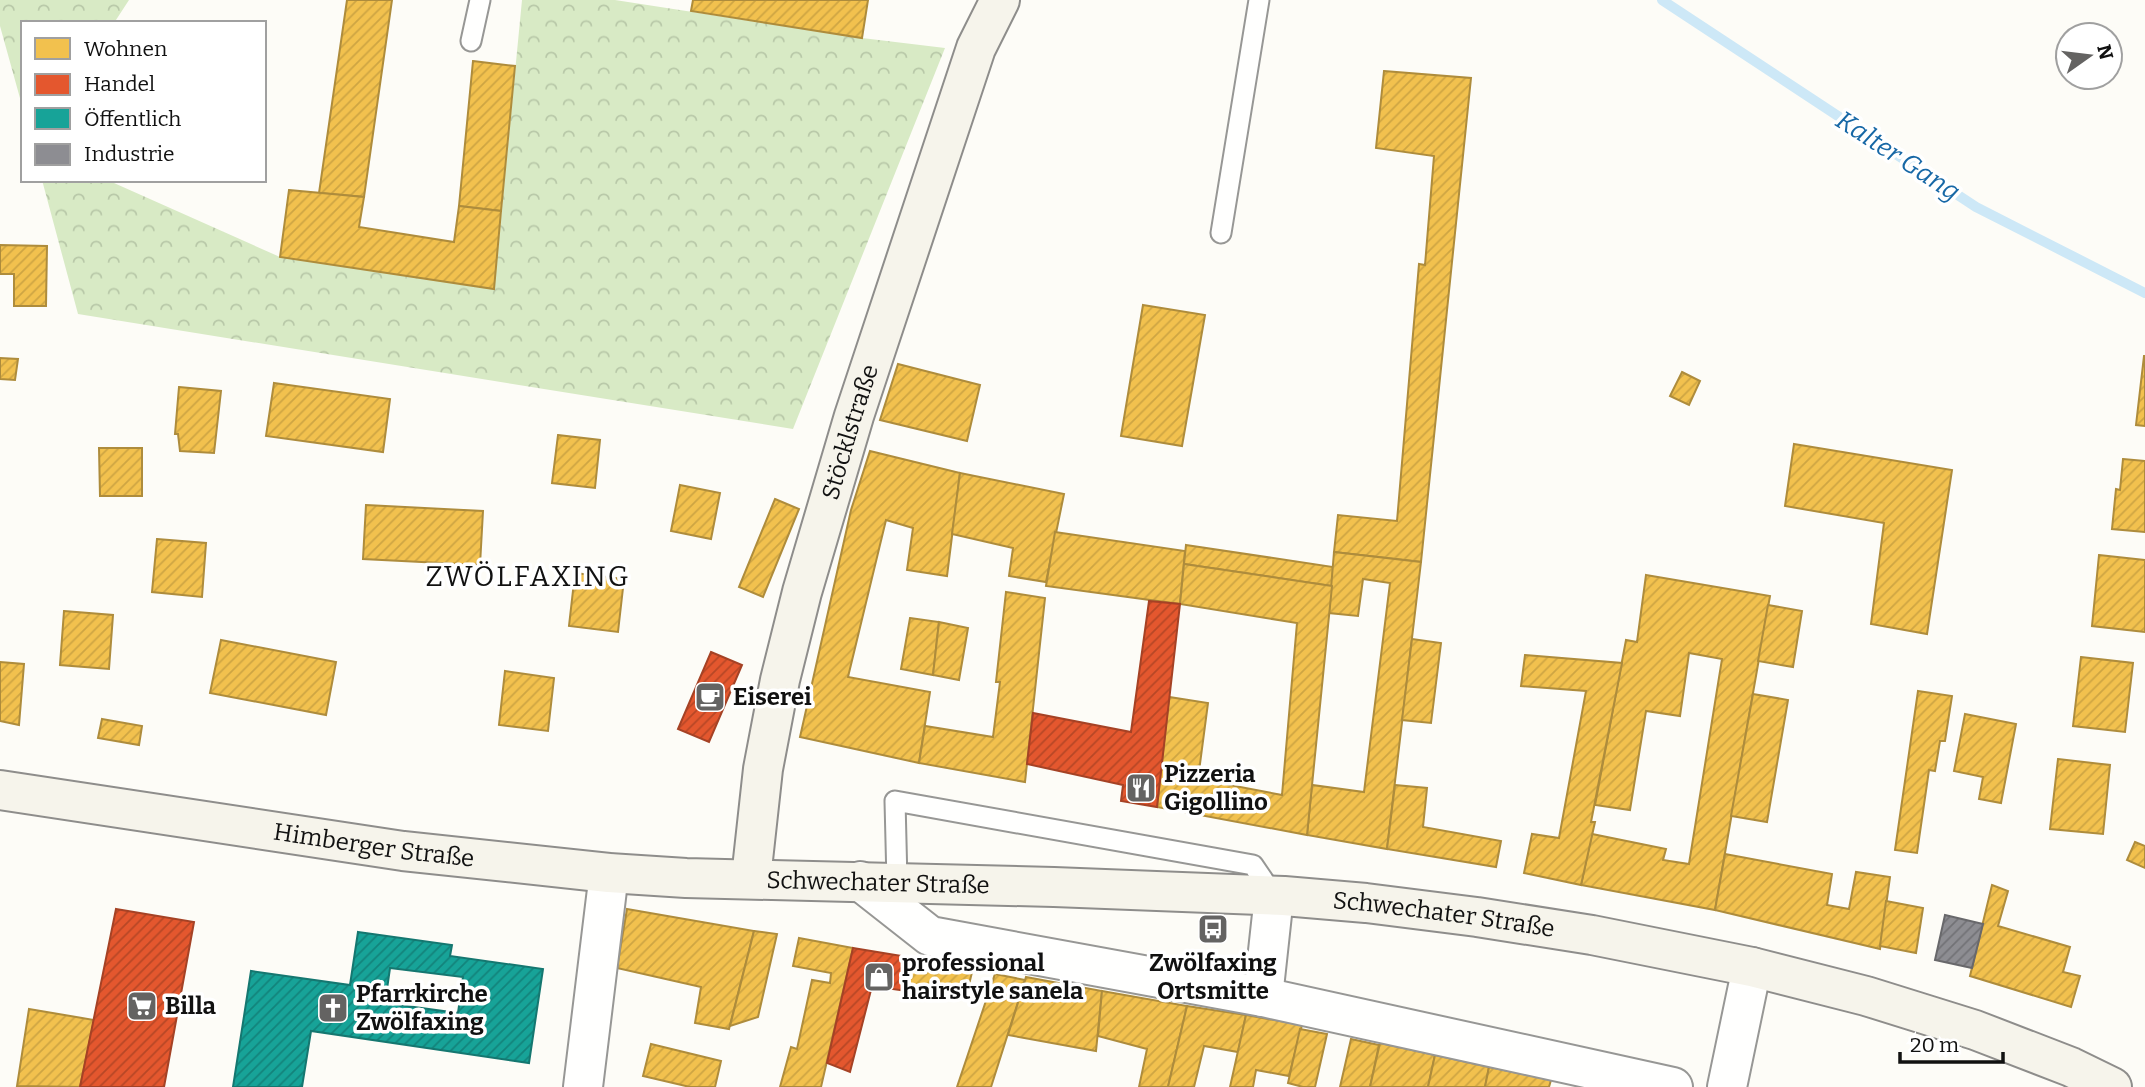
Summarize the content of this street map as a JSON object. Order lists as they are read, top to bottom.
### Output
{
  "streets": {
    "main road": ["Stöcklstraße", "Himberger Straße", "Schwechater Straße"]
  },
  "crossings": [
    ["Stöcklstraße", "Himberger Straße"],
    ["Stöcklstraße", "Schwechater Straße"],
    ["Himberger Straße", "Schwechater Straße"]
  ],
  "districts": ["ZWÖLFAXING"],
  "water": ["Kalter Gang"],
  "places": {
    "cafe": ["Eiserei"],
    "restaurant": ["Pizzeria Gigollino"],
    "bus stop": ["Zwölfaxing Ortsmitte"],
    "shop": ["professional hairstyle sanela"],
    "supermarket": ["Billa"],
    "church": ["Pfarrkirche Zwölfaxing"]
  },
  "legend": [
    "Wohnen",
    "Handel",
    "Öffentlich",
    "Industrie"
  ],
  "scale_bar": "20 m",
  "north": "right"
}
